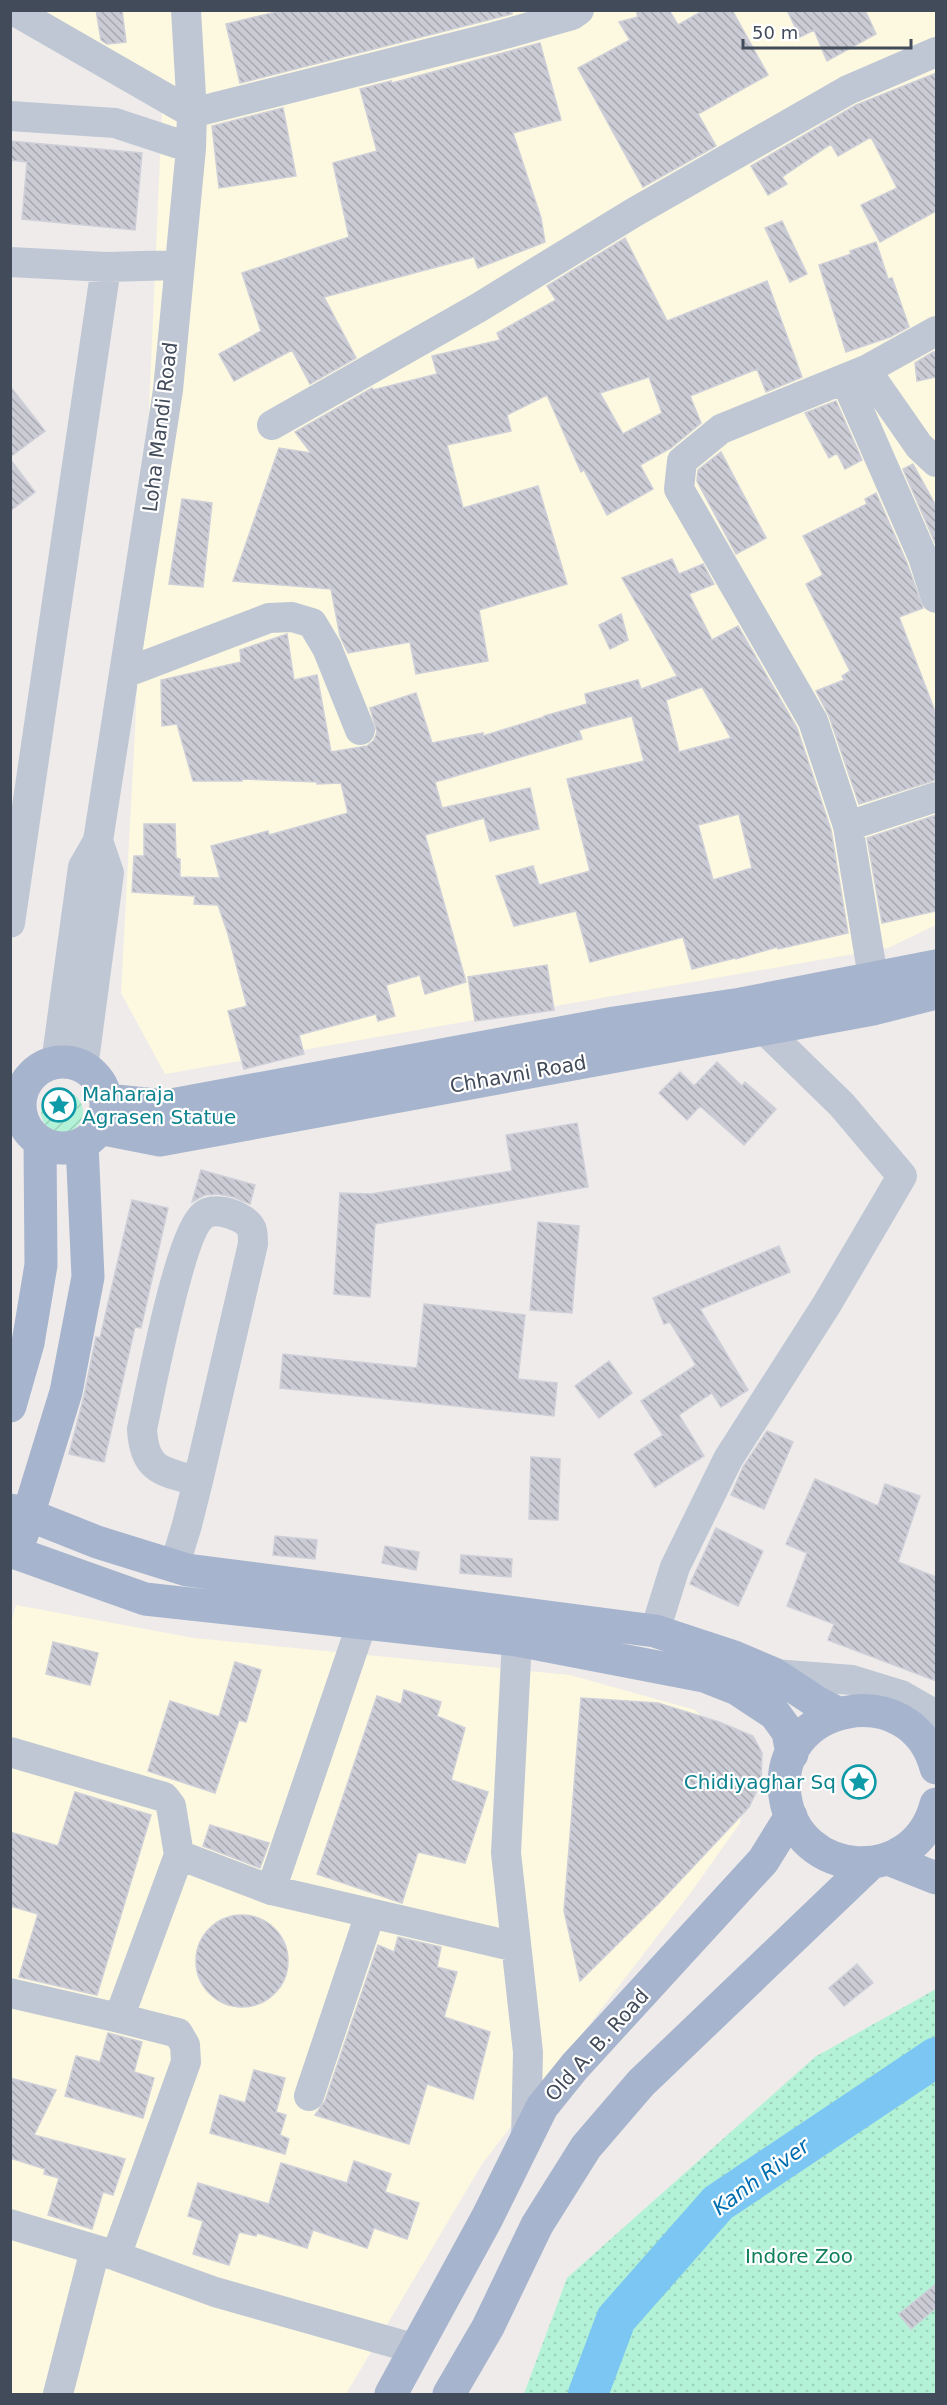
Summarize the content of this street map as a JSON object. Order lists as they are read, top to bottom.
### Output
{
  "streets": {
    "main road": ["Chhavni Road", "Old A. B. Road"],
    "street": ["Loha Mandi Road"]
  },
  "crossings": [
    ["Loha Mandi Road", "Chhavni Road"]
  ],
  "water": ["Kanh River"],
  "parks": ["Indore Zoo"],
  "places": {
    "place": ["Maharaja Agrasen Statue", "Chidiyaghar Sq"]
  },
  "scale_bar": "50 m"
}
